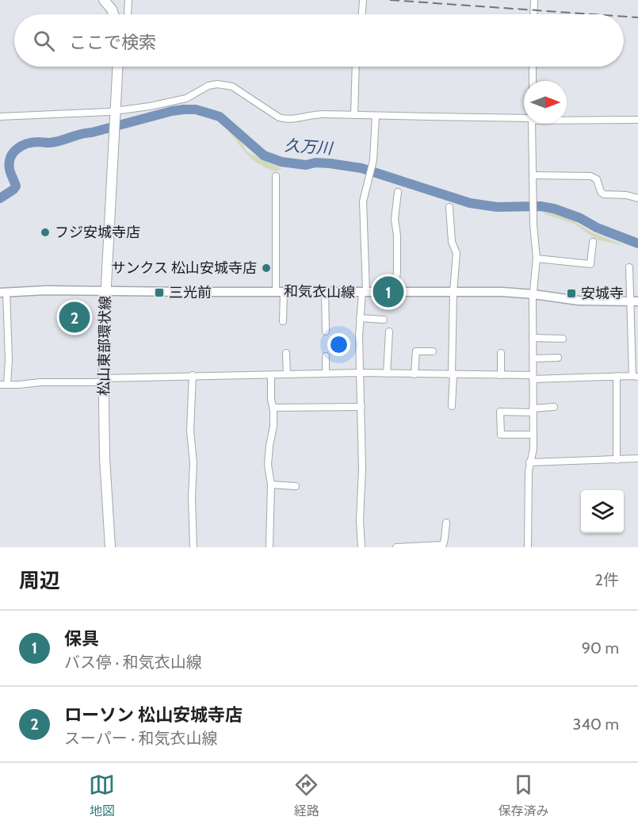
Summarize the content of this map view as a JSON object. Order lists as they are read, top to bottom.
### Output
{
  "streets": {
    "main road": ["和気衣山線", "松山東部環状線"]
  },
  "crossings": [
    ["和気衣山線", "松山東部環状線"]
  ],
  "water": ["久万川"],
  "places": {
    "other": ["フジ安城寺店", "サンクス 松山安城寺店"],
    "transit": ["三光前", "安城寺"]
  },
  "north": "right",
  "page": {
    "search": "ここで検索",
    "pins": ["1", "2"],
    "heading": ["周辺", "2件"],
    "list": [
      {
        "mark": "1",
        "name": "保具",
        "note": "バス停 · 和気衣山線",
        "value": "90 m"
      },
      {
        "mark": "2",
        "name": "ローソン 松山安城寺店",
        "note": "スーパー · 和気衣山線",
        "value": "340 m"
      }
    ],
    "nav": ["地図", "経路", "保存済み"]
  }
}
